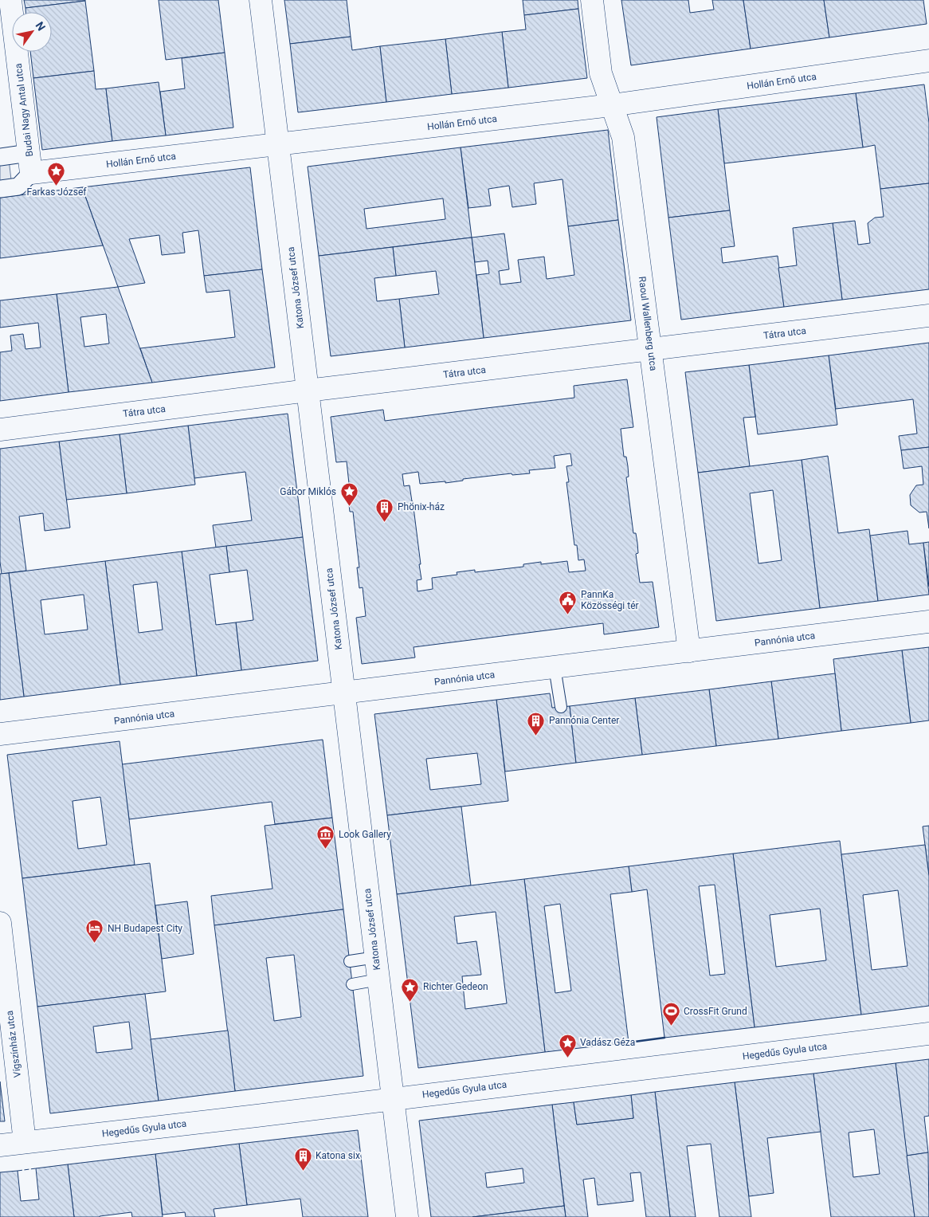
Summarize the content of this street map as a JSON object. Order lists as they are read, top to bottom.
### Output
{
  "streets": {
    "street": [
      "Hollán Ernő utca",
      "Budai Nagy Antal utca",
      "Katona József utca",
      "Raoul Wallenberg utca",
      "Tátra utca",
      "Pannónia utca",
      "Vígszínház utca",
      "Hegedűs Gyula utca"
    ]
  },
  "crossings": [
    ["Hollán Ernő utca", "Budai Nagy Antal utca"],
    ["Hollán Ernő utca", "Katona József utca"],
    ["Hollán Ernő utca", "Raoul Wallenberg utca"],
    ["Katona József utca", "Tátra utca"],
    ["Katona József utca", "Pannónia utca"],
    ["Katona József utca", "Hegedűs Gyula utca"],
    ["Raoul Wallenberg utca", "Tátra utca"],
    ["Raoul Wallenberg utca", "Pannónia utca"],
    ["Vígszínház utca", "Hegedűs Gyula utca"]
  ],
  "places": {
    "place": [
      "Farkas József",
      "Gábor Miklós",
      "Richter Gedeon",
      "Vadász Géza"
    ],
    "building": ["Phönix-ház", "Pannónia Center", "Katona six"],
    "public building": ["PannKa Közösségi tér"],
    "museum": ["Look Gallery"],
    "hotel": ["NH Budapest City"],
    "sports": ["CrossFit Grund"]
  },
  "north": "top right"
}
